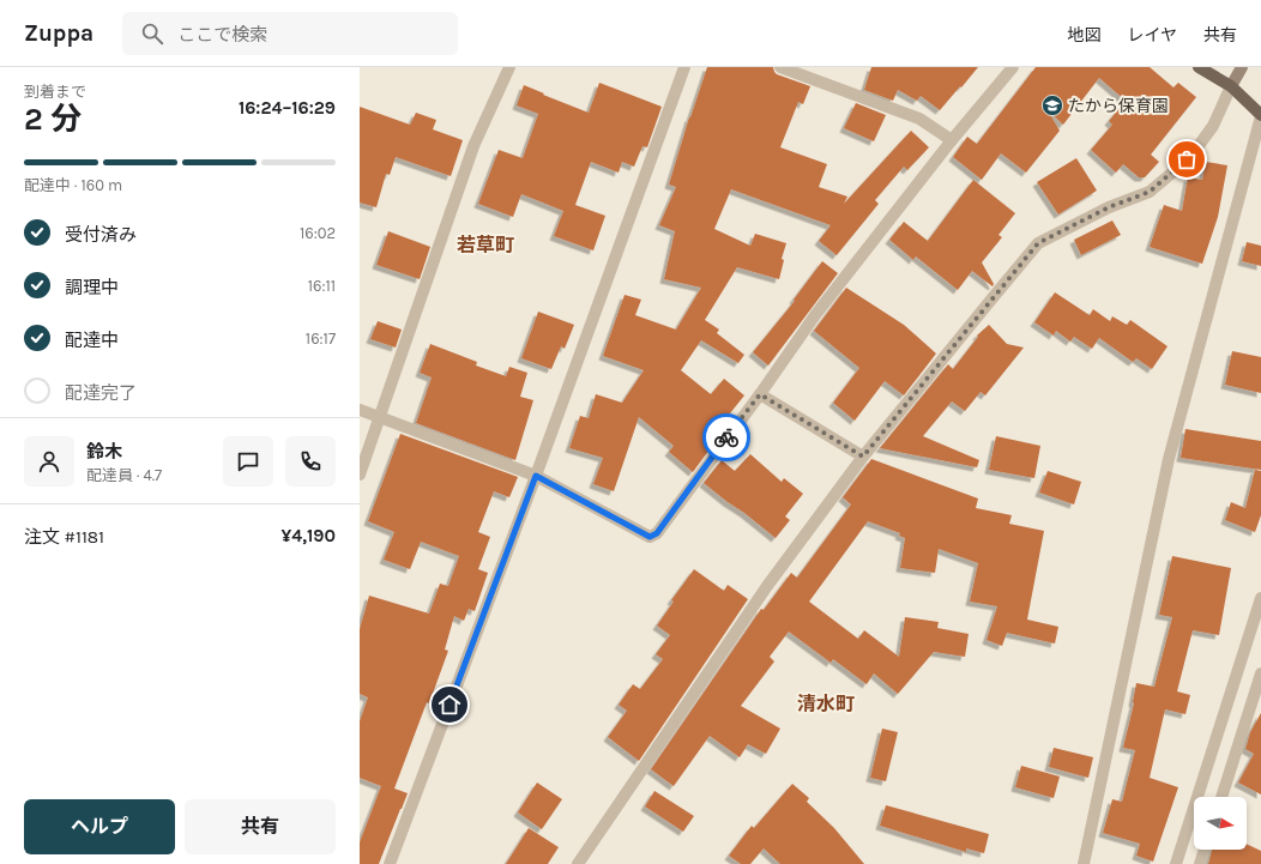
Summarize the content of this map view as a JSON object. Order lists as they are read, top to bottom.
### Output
{
  "districts": ["若草町", "清水町"],
  "places": {
    "school or university": ["たから保育園"]
  },
  "north": "right",
  "page": {
    "header": "Zuppa",
    "search": "ここで検索",
    "nav": ["地図", "レイヤ", "共有"],
    "heading": ["2 分", "到着まで", "16:24–16:29"],
    "panel": [
      "鈴木",
      "配達員 · 4.7",
      "注文 #1181",
      "¥4,190"
    ],
    "bar": "配達中 · 160 m",
    "list": [
      ["受付済み", "16:02"],
      ["調理中", "16:11"],
      ["配達中", "16:17"],
      "配達完了"
    ],
    "buttons": ["ヘルプ", "共有"]
  }
}
